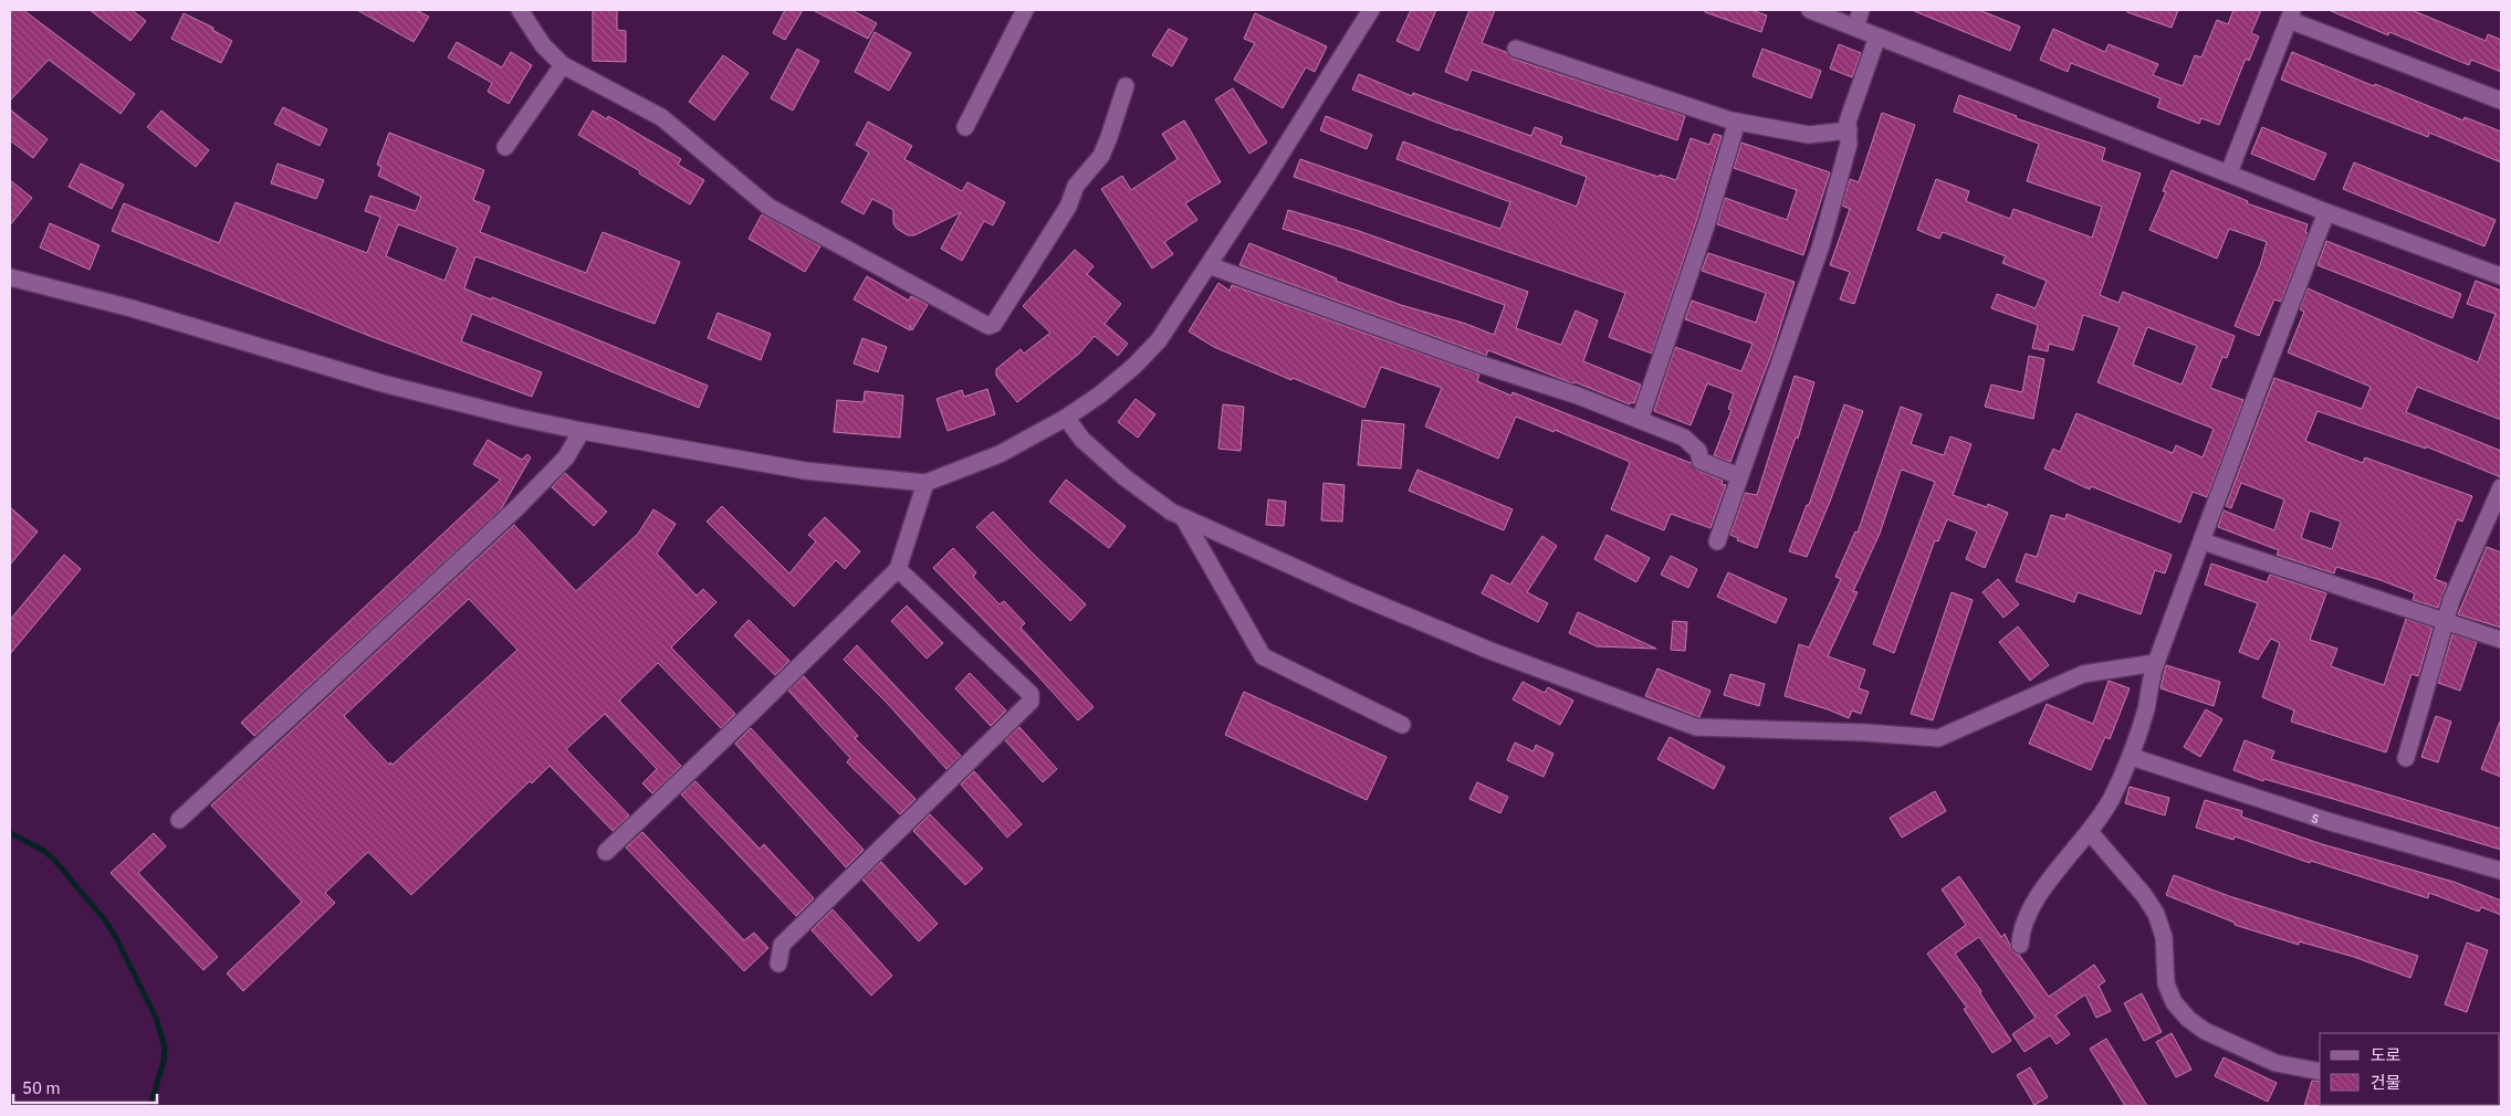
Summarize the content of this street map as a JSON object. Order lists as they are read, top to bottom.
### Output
{
  "streets": {
    "street": ["s"]
  },
  "legend": ["도로", "건물"],
  "scale_bar": "50 m"
}
